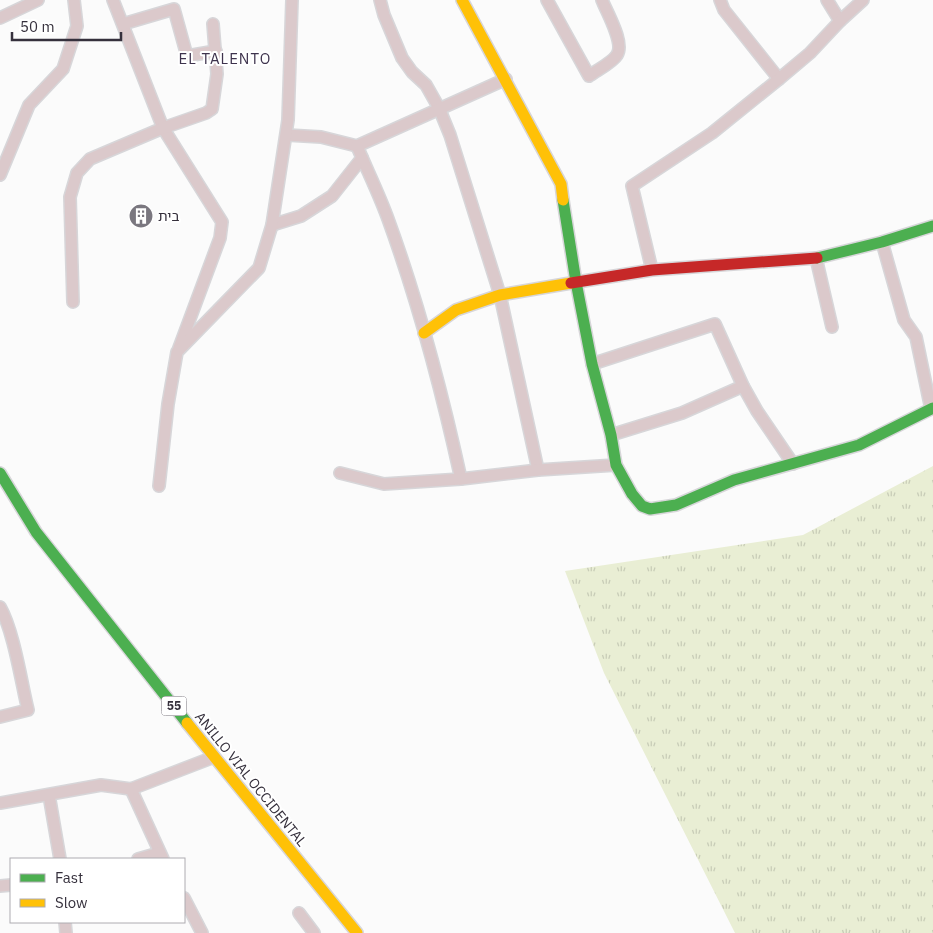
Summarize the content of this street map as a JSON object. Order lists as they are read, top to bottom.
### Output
{
  "streets": {
    "main road": ["55", "ANILLO VIAL OCCIDENTAL"]
  },
  "districts": ["EL TALENTO"],
  "places": {
    "building": ["בית"]
  },
  "legend": ["Fast", "Slow"],
  "scale_bar": "50 m"
}
